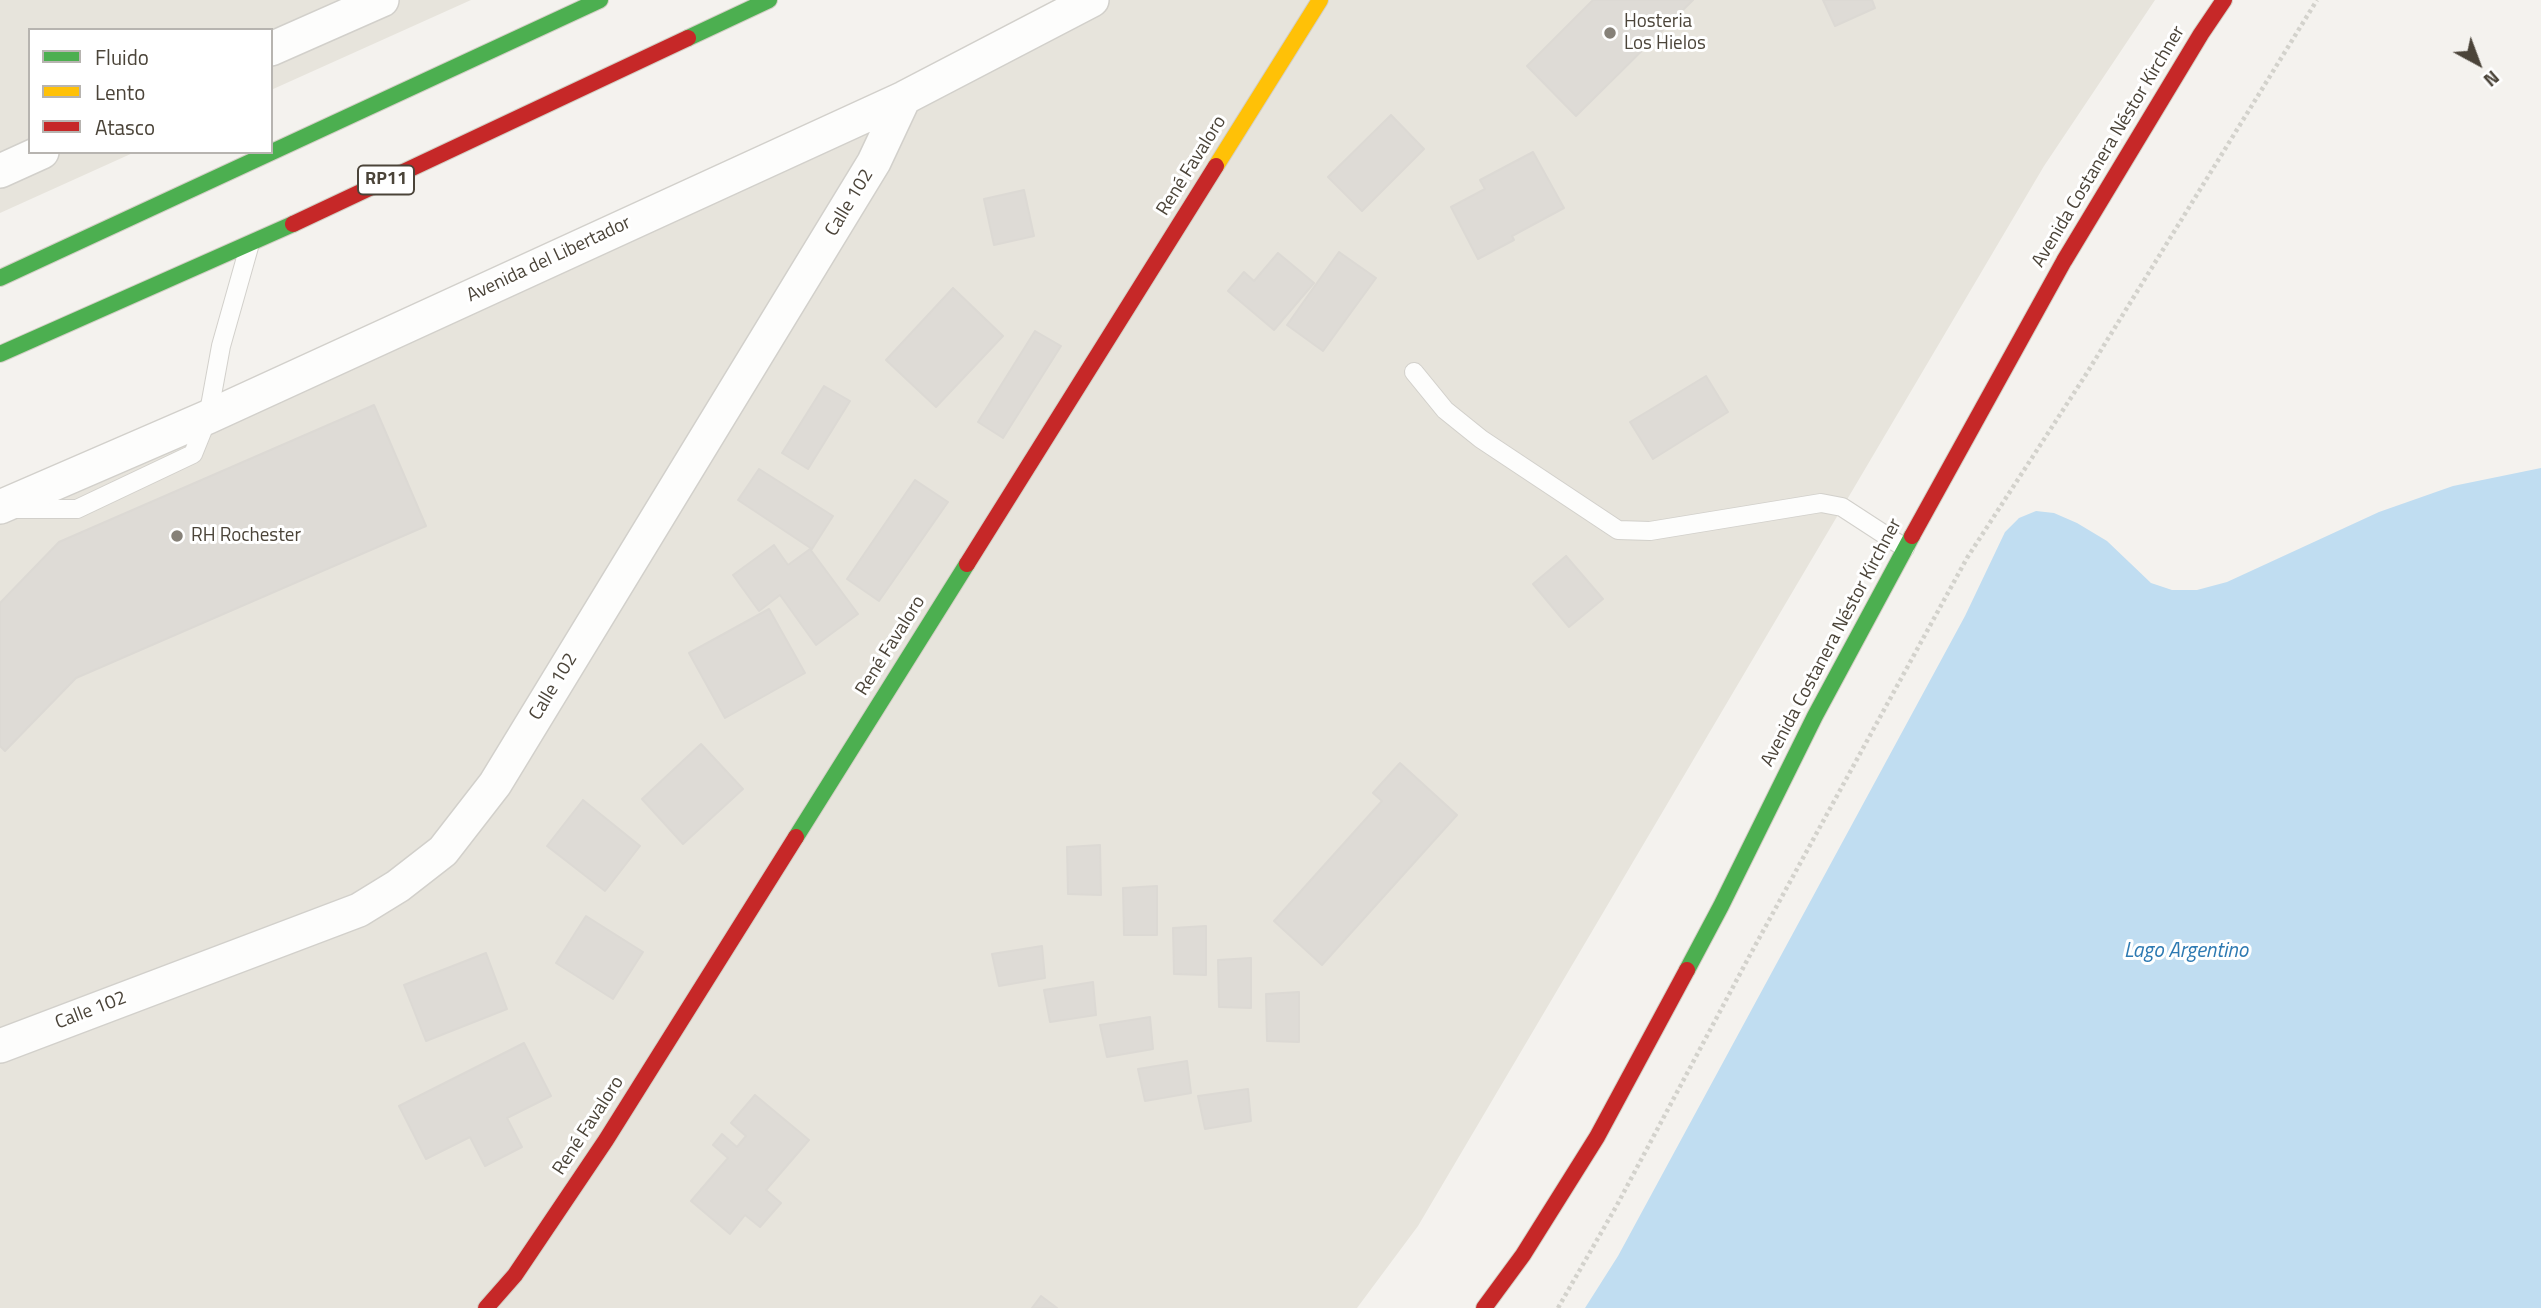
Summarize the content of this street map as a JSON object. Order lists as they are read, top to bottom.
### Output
{
  "streets": {
    "street": [
      "Avenida Costanera Néstor Kirchner",
      "René Favaloro",
      "RP11",
      "Calle 102",
      "Avenida del Libertador"
    ]
  },
  "crossings": [
    ["Calle 102", "Avenida del Libertador"]
  ],
  "water": ["Lago Argentino"],
  "places": ["Hosteria Los Hielos", "RH Rochester"],
  "legend": ["Fluido", "Lento", "Atasco"],
  "north": "bottom right"
}
